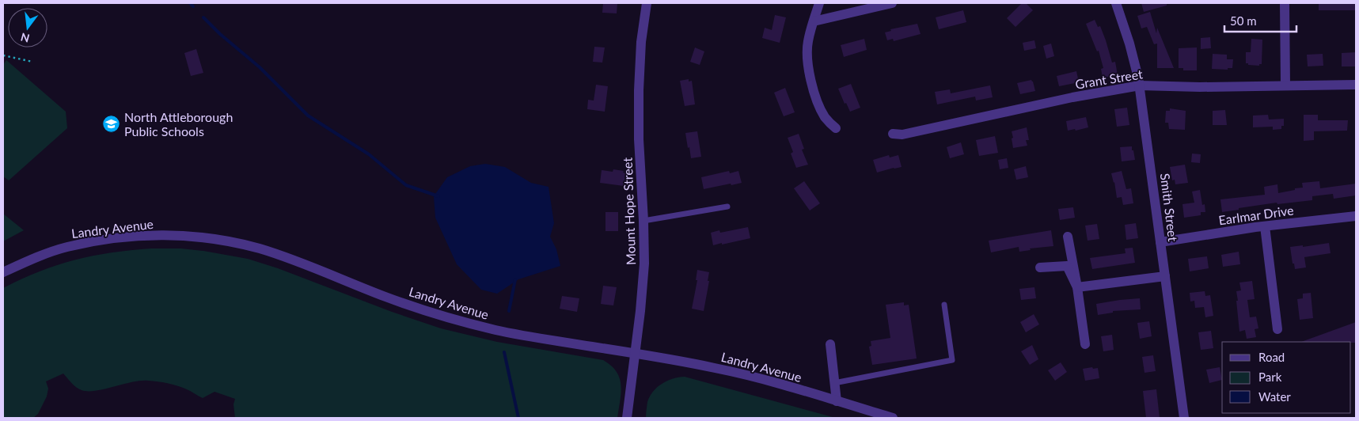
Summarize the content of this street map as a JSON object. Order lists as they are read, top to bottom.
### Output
{
  "streets": {
    "street": [
      "Grant Street",
      "Smith Street",
      "Mount Hope Street",
      "Earlmar Drive",
      "Landry Avenue"
    ]
  },
  "crossings": [
    ["Grant Street", "Smith Street"],
    ["Smith Street", "Earlmar Drive"],
    ["Mount Hope Street", "Landry Avenue"]
  ],
  "places": {
    "school or university": ["North Attleborough Public Schools"]
  },
  "legend": ["Road", "Park", "Water"],
  "scale_bar": "50 m",
  "north": "bottom"
}
